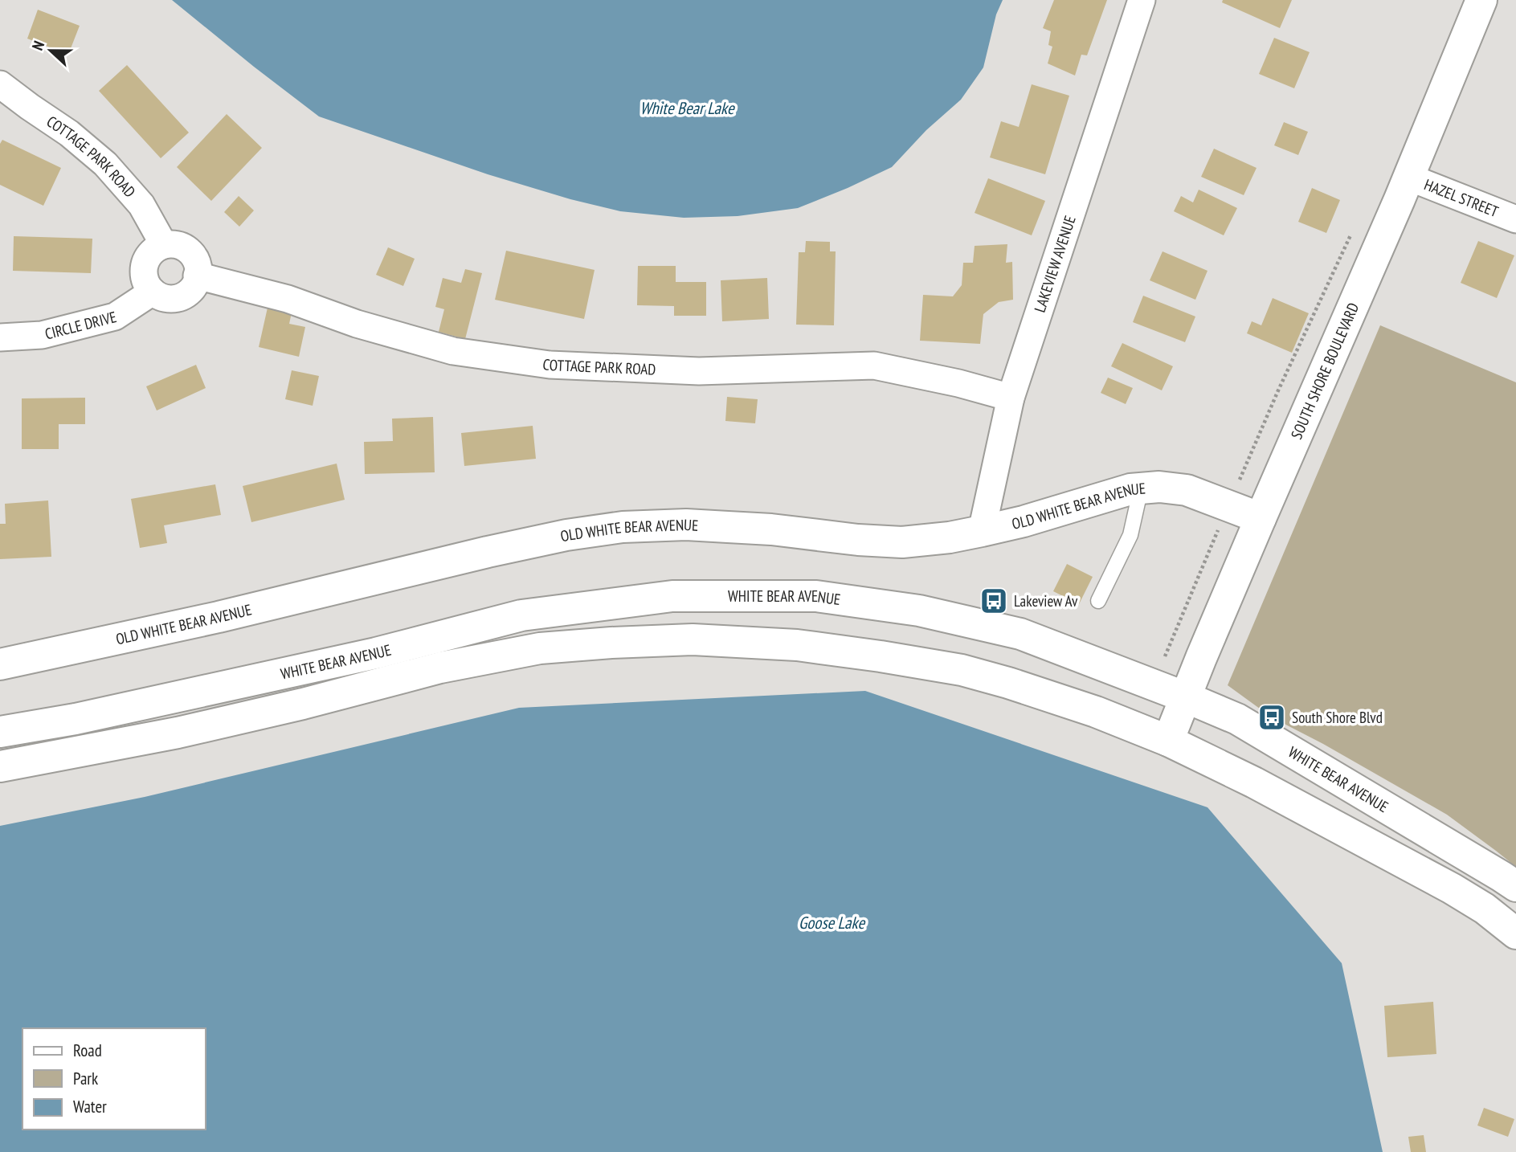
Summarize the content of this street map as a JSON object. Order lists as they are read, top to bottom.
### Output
{
  "streets": {
    "main road": ["SOUTH SHORE BOULEVARD", "OLD WHITE BEAR AVENUE", "WHITE BEAR AVENUE"],
    "street": [
      "COTTAGE PARK ROAD",
      "HAZEL STREET",
      "LAKEVIEW AVENUE",
      "CIRCLE DRIVE"
    ]
  },
  "crossings": [
    ["COTTAGE PARK ROAD", "LAKEVIEW AVENUE"],
    ["COTTAGE PARK ROAD", "CIRCLE DRIVE"],
    ["HAZEL STREET", "SOUTH SHORE BOULEVARD"],
    ["LAKEVIEW AVENUE", "OLD WHITE BEAR AVENUE"],
    ["SOUTH SHORE BOULEVARD", "OLD WHITE BEAR AVENUE"],
    ["SOUTH SHORE BOULEVARD", "WHITE BEAR AVENUE"]
  ],
  "water": ["White Bear Lake", "Goose Lake"],
  "places": {
    "bus stop": ["Lakeview Av", "South Shore Blvd"]
  },
  "legend": ["Road", "Park", "Water"],
  "north": "left"
}
